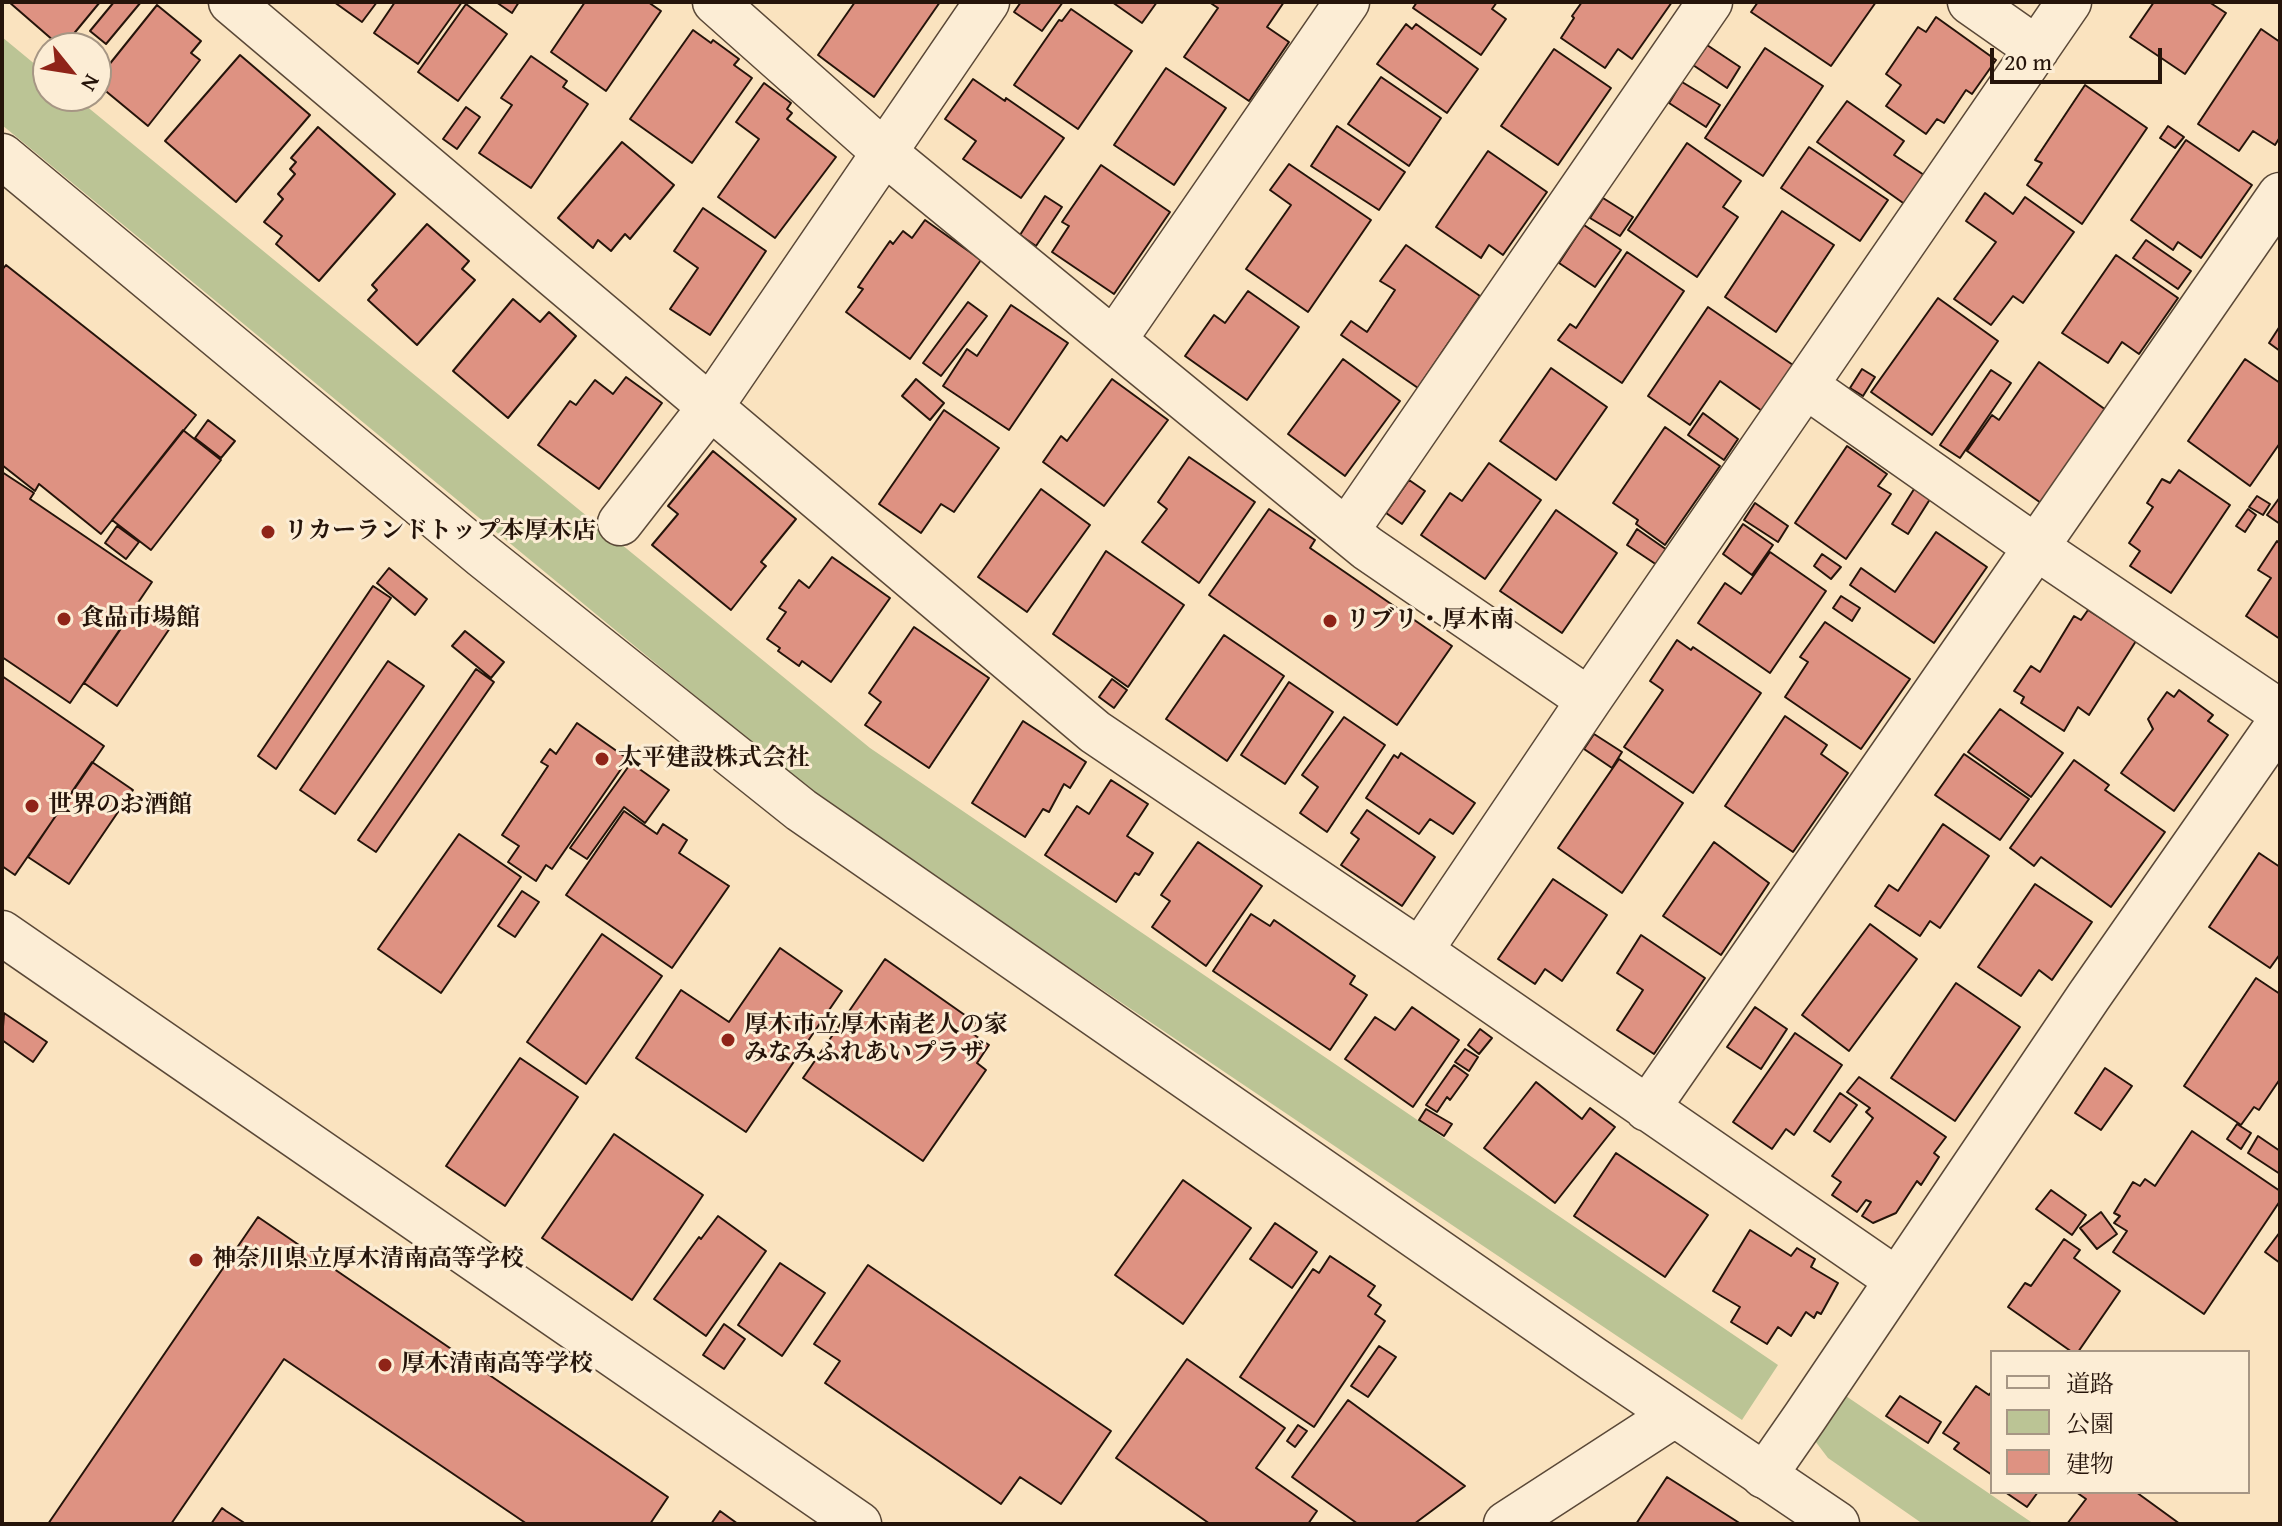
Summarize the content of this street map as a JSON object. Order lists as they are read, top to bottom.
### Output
{
  "places": [
    "リカーランドトップ本厚木店",
    "食品市場館",
    "リブリ・厚木南",
    "太平建設株式会社",
    "世界のお酒館",
    "厚木市立厚木南老人の家 みなみふれあいプラザ",
    "神奈川県立厚木清南高等学校",
    "厚木清南高等学校"
  ],
  "legend": ["道路", "公園", "建物"],
  "scale_bar": "20 m",
  "north": "bottom right"
}
